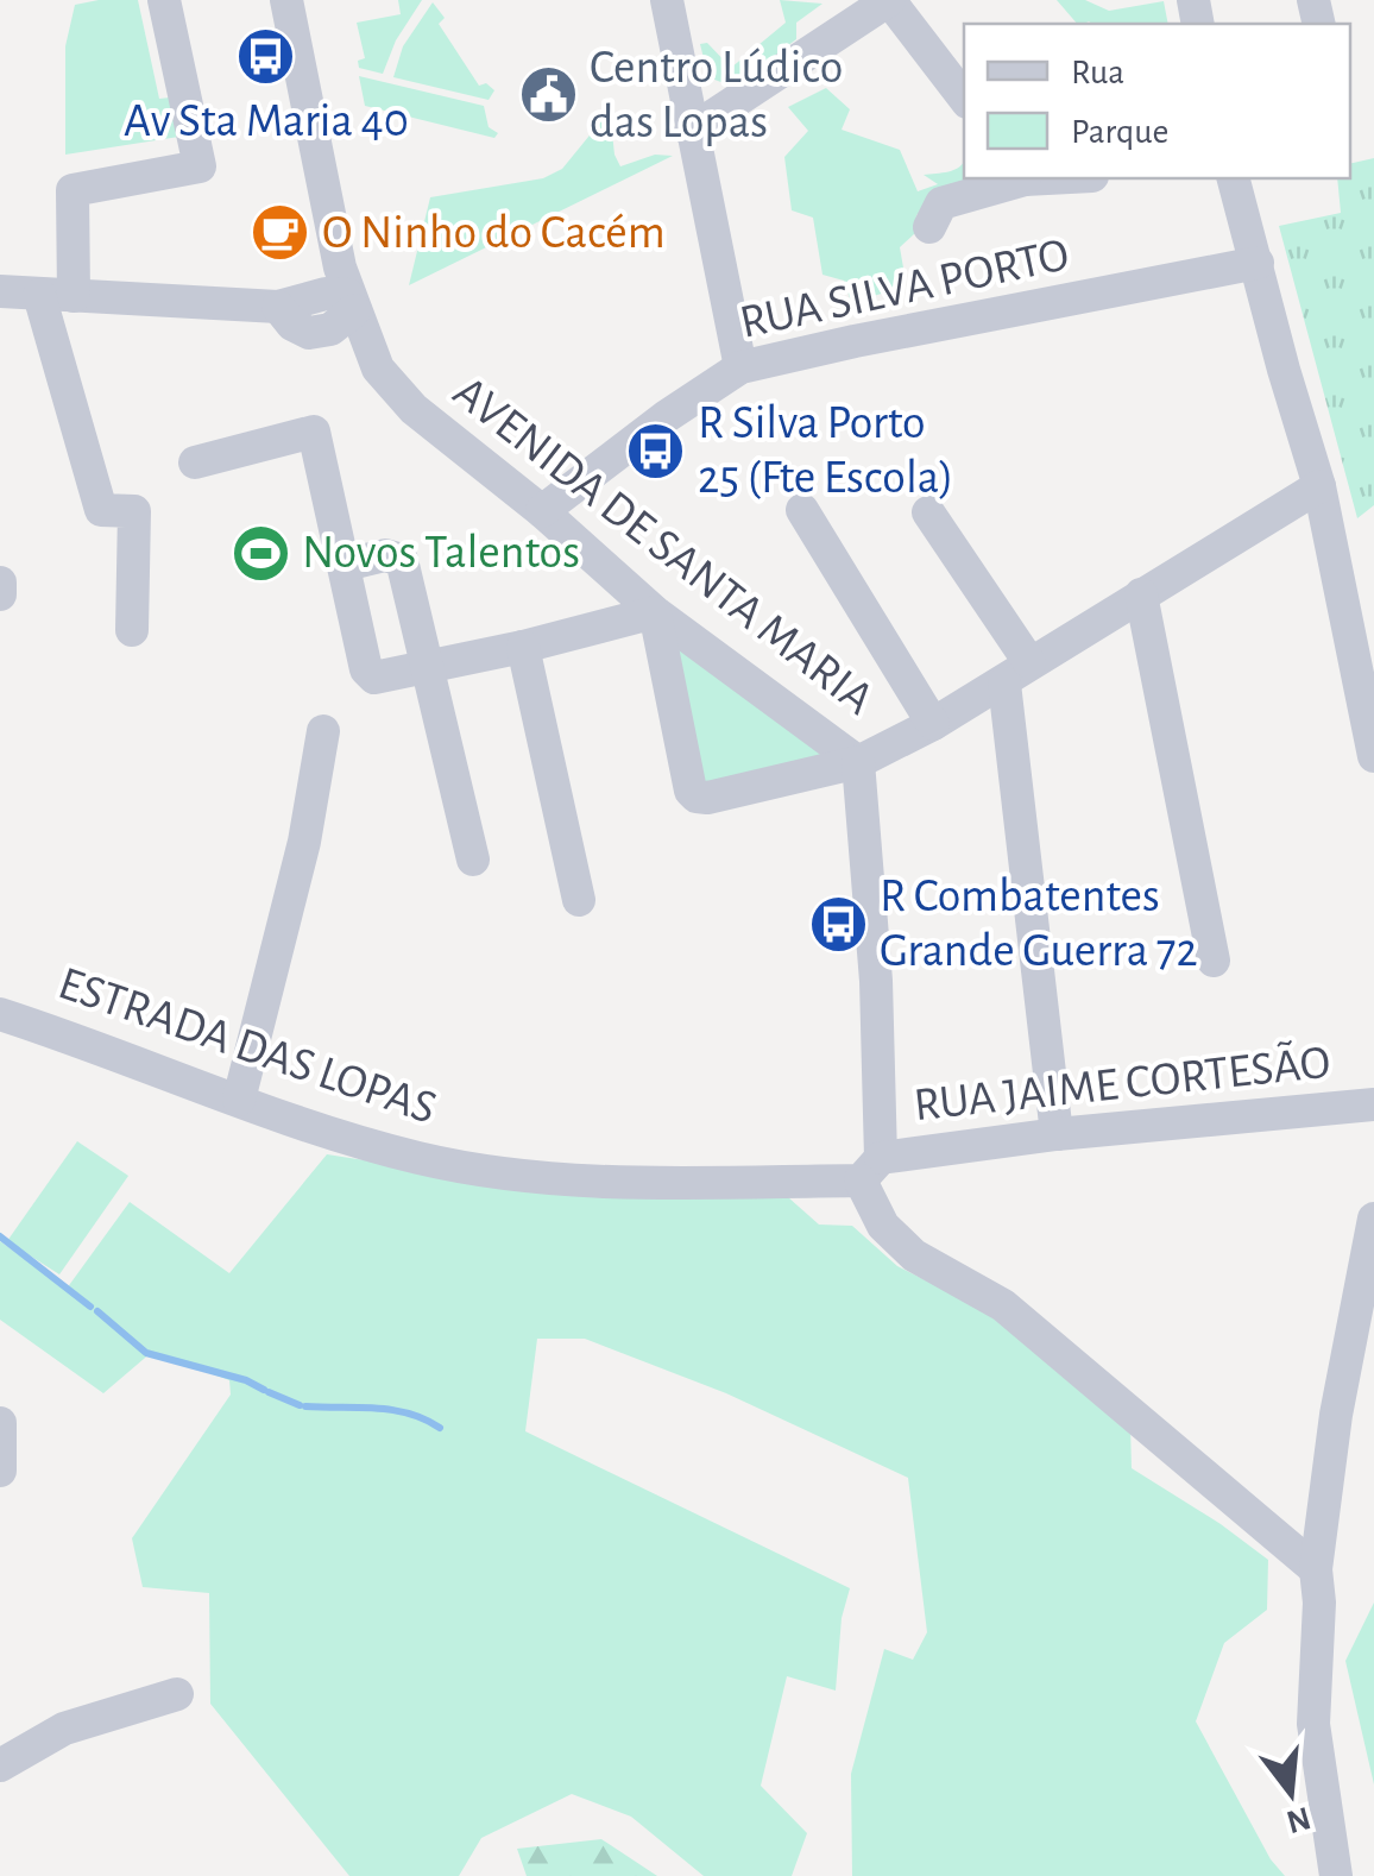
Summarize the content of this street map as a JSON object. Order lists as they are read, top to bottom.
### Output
{
  "streets": {
    "street": [
      "RUA SILVA PORTO",
      "AVENIDA DE SANTA MARIA",
      "ESTRADA DAS LOPAS",
      "RUA JAIME CORTESÃO"
    ]
  },
  "crossings": [
    ["RUA SILVA PORTO", "AVENIDA DE SANTA MARIA"],
    ["ESTRADA DAS LOPAS", "RUA JAIME CORTESÃO"]
  ],
  "places": {
    "bus stop": ["Av Sta Maria 40", "R Silva Porto 25 (Fte Escola)", "R Combatentes Grande Guerra 72"],
    "public building": ["Centro Lúdico das Lopas"],
    "cafe": ["O Ninho do Cacém"],
    "sports": ["Novos Talentos"]
  },
  "legend": ["Rua", "Parque"],
  "north": "bottom"
}
